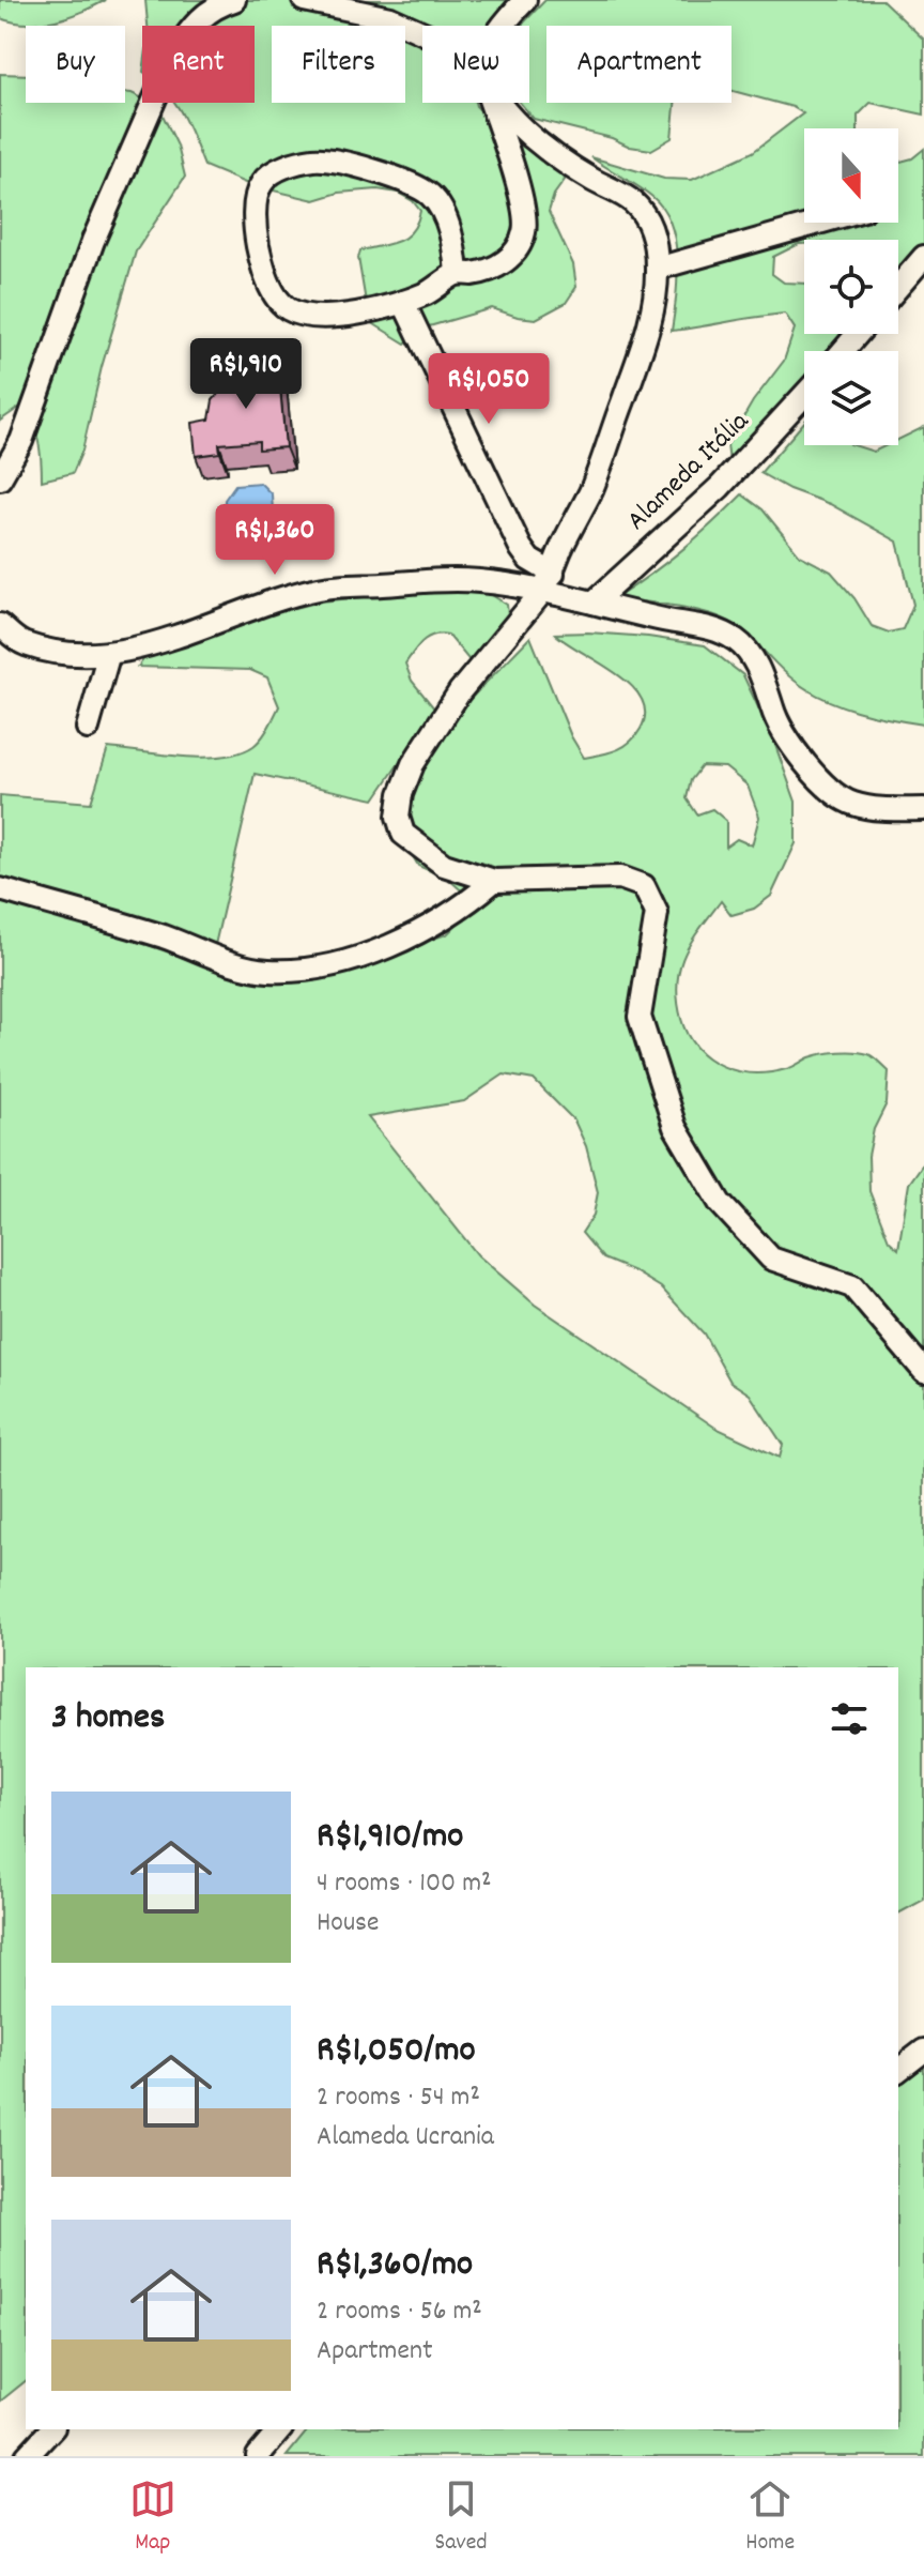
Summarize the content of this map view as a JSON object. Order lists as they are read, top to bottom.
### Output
{
  "streets": {
    "street": ["Alameda Itália"]
  },
  "north": "bottom",
  "page": {
    "chip": [
      "Buy",
      "Rent",
      "Filters",
      "New",
      "Apartment"
    ],
    "price": ["R$1,910", "R$1,050", "R$1,360"],
    "heading": "3 homes",
    "list": [
      {
        "name": "R$1,910/mo",
        "note": "4 rooms · 100 m² · House"
      },
      {
        "name": "R$1,050/mo",
        "note": "2 rooms · 54 m² · Alameda Ucrania"
      },
      {
        "name": "R$1,360/mo",
        "note": "2 rooms · 56 m² · Apartment"
      }
    ],
    "tabs": ["Map", "Saved", "Home"]
  }
}
